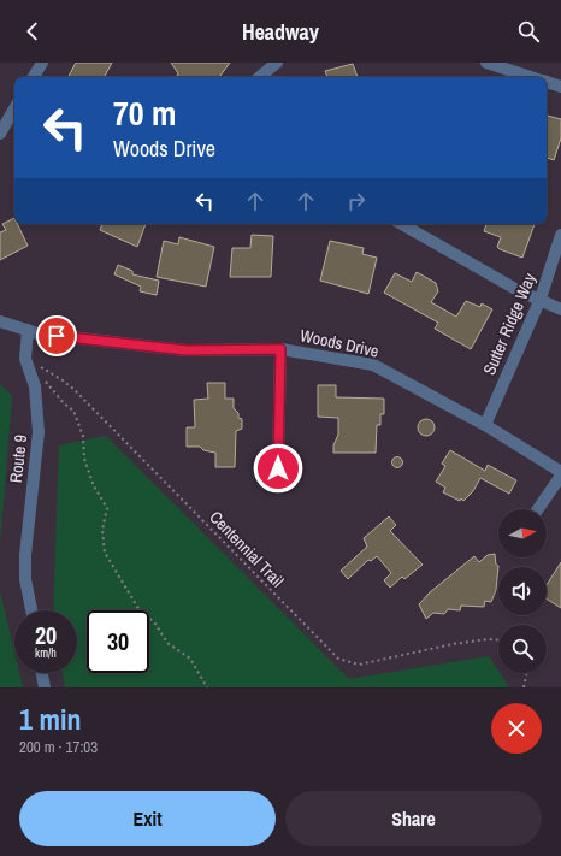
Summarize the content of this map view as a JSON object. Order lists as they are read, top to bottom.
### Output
{
  "streets": {
    "street": ["Sutter Ridge Way", "Woods Drive", "Route 9"],
    "path": ["Centennial Trail"]
  },
  "crossings": [
    ["Sutter Ridge Way", "Woods Drive"],
    ["Woods Drive", "Route 9"]
  ],
  "north": "right",
  "page": {
    "header": "Headway",
    "turn": ["70 m", "Woods Drive"],
    "speed": "20 km/h",
    "limit": "30",
    "heading": ["1 min", "200 m · 17:03"],
    "buttons": ["Exit", "Share"]
  }
}
